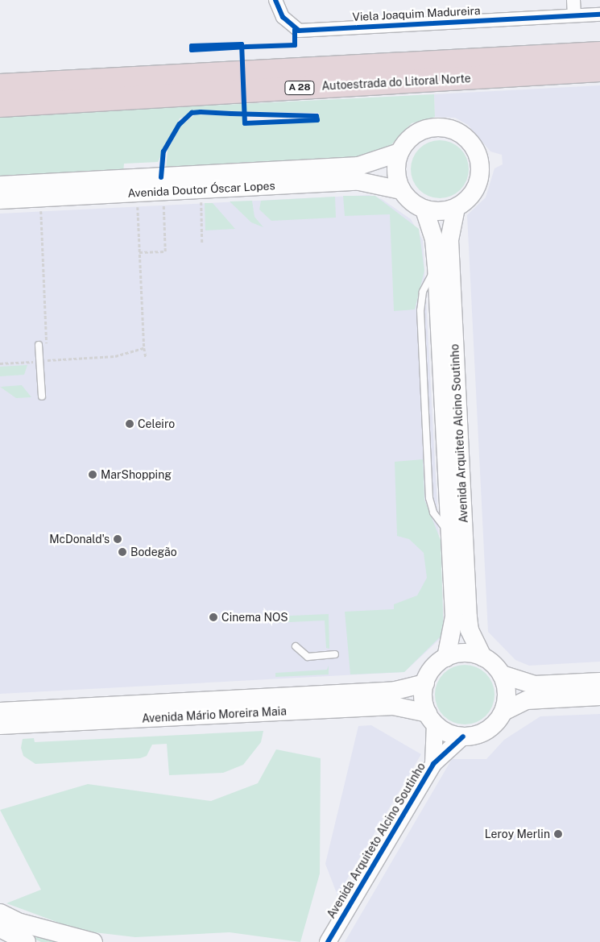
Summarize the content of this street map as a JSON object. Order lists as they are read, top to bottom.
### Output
{
  "streets": {
    "highway": ["Autoestrada do Litoral Norte", "A 28"],
    "main road": ["Avenida Doutor Óscar Lopes", "Avenida Arquiteto Alcino Soutinho", "Avenida Mário Moreira Maia"],
    "street": ["Viela Joaquim Madureira"]
  },
  "crossings": [
    ["Avenida Doutor Óscar Lopes", "Avenida Arquiteto Alcino Soutinho"],
    ["Avenida Arquiteto Alcino Soutinho", "Avenida Mário Moreira Maia"]
  ],
  "places": [
    "Celeiro",
    "MarShopping",
    "McDonald's",
    "Bodegão",
    "Cinema NOS",
    "Leroy Merlin"
  ]
}
